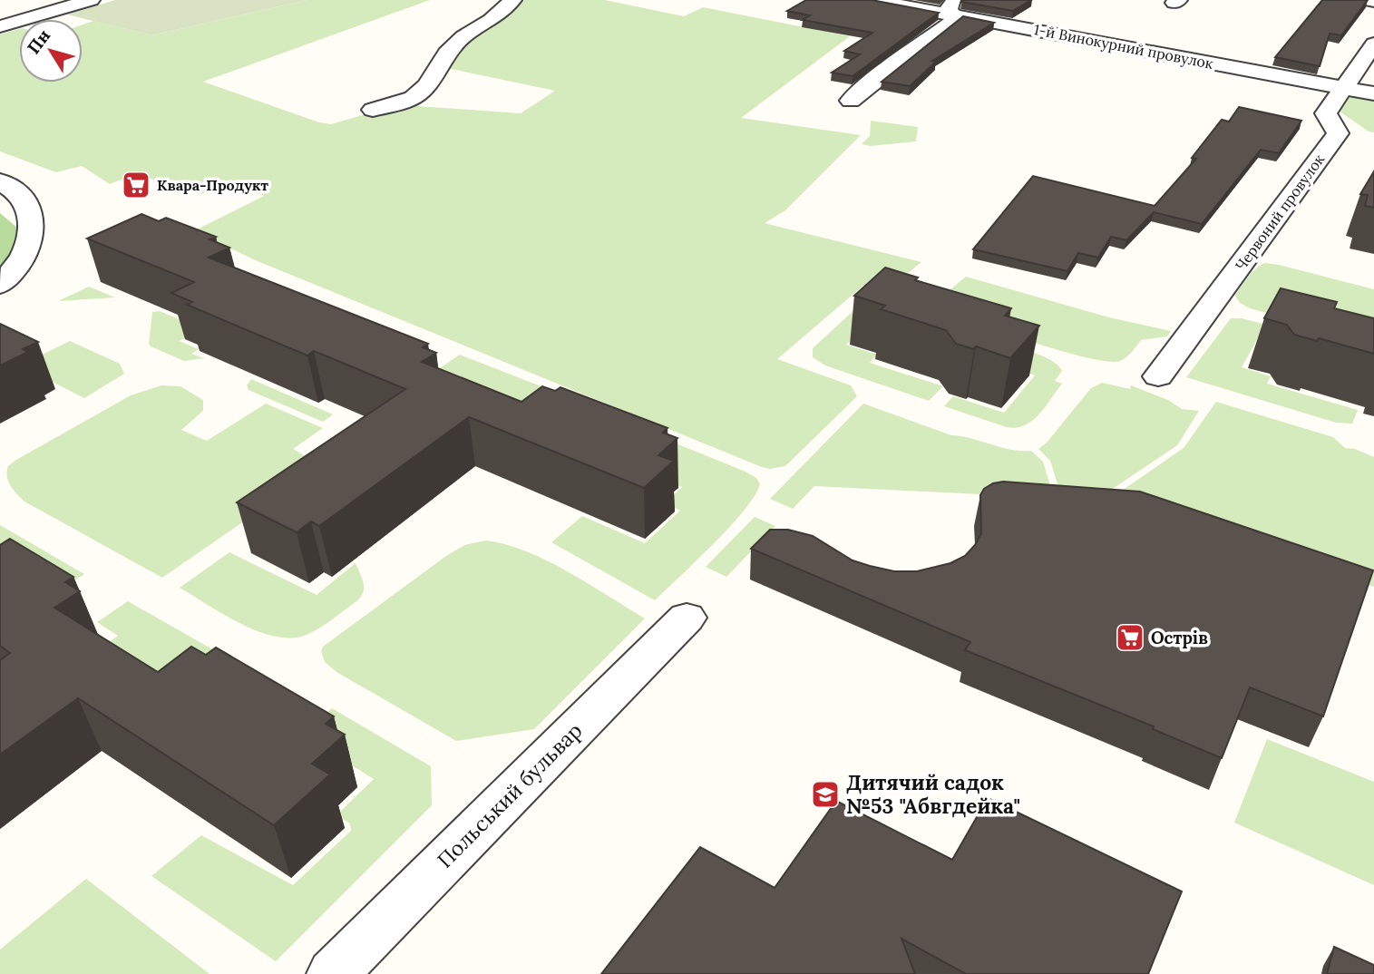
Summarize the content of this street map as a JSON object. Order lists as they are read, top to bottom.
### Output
{
  "streets": {
    "street": ["1-й Винокурний провулок", "Червоний провулок", "Польський бульвар"]
  },
  "crossings": [
    ["1-й Винокурний провулок", "Червоний провулок"]
  ],
  "places": {
    "supermarket": ["Квара-Продукт", "Острів"],
    "school or university": ["Дитячий садок №53 \"Абвгдейка\""]
  },
  "north": "top left"
}
